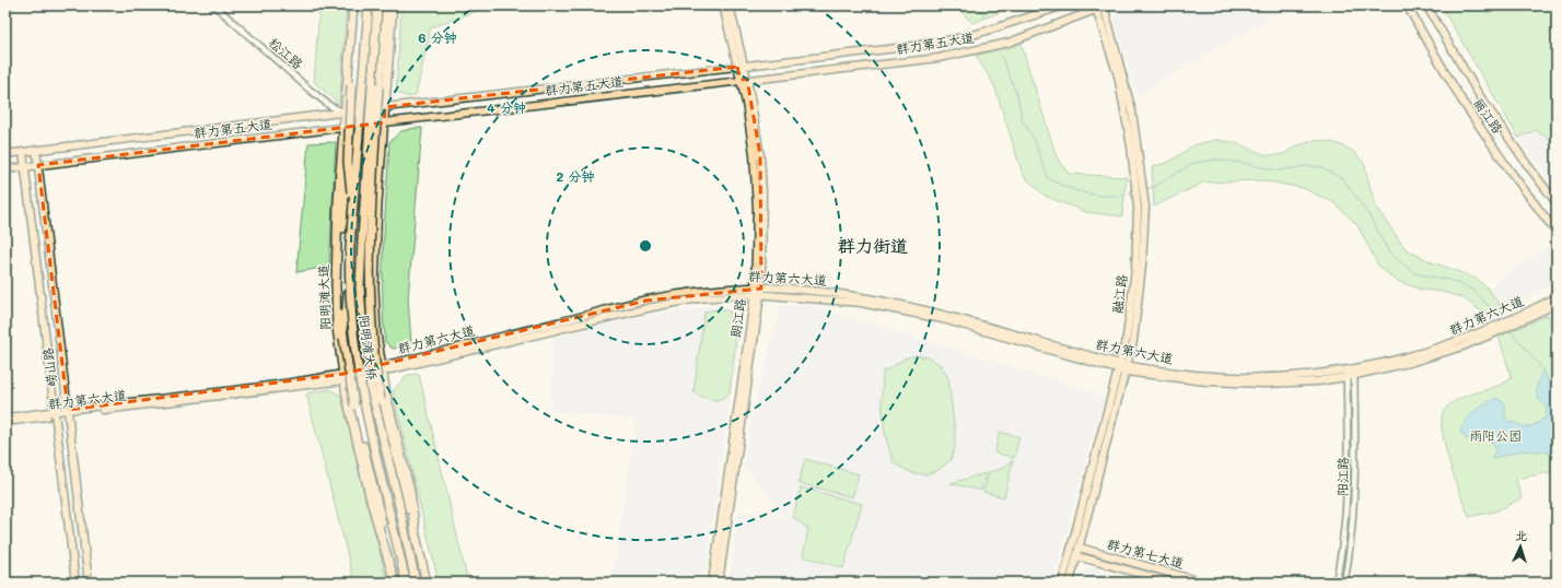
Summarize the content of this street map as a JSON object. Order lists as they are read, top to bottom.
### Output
{
  "streets": {
    "highway": ["阳明滩大道", "阳明滩大桥"],
    "main road": [
      "群力第五大道",
      "丽江路",
      "群力第六大道",
      "融江路",
      "朗江路",
      "崂山路",
      "群力第七大道"
    ],
    "street": ["松江路", "阳江路"]
  },
  "crossings": [
    ["群力第五大道", "松江路"],
    ["群力第五大道", "融江路"],
    ["群力第五大道", "阳明滩大道"],
    ["群力第五大道", "朗江路"],
    ["群力第五大道", "崂山路"],
    ["松江路", "阳明滩大道"],
    ["群力第六大道", "融江路"],
    ["群力第六大道", "阳明滩大道"],
    ["群力第六大道", "朗江路"],
    ["群力第六大道", "崂山路"],
    ["群力第六大道", "阳江路"],
    ["融江路", "群力第七大道"]
  ],
  "districts": ["群力街道"],
  "parks": ["雨阳公园"],
  "north": "top",
  "rings": ["6 分钟", "4 分钟", "2 分钟"]
}
